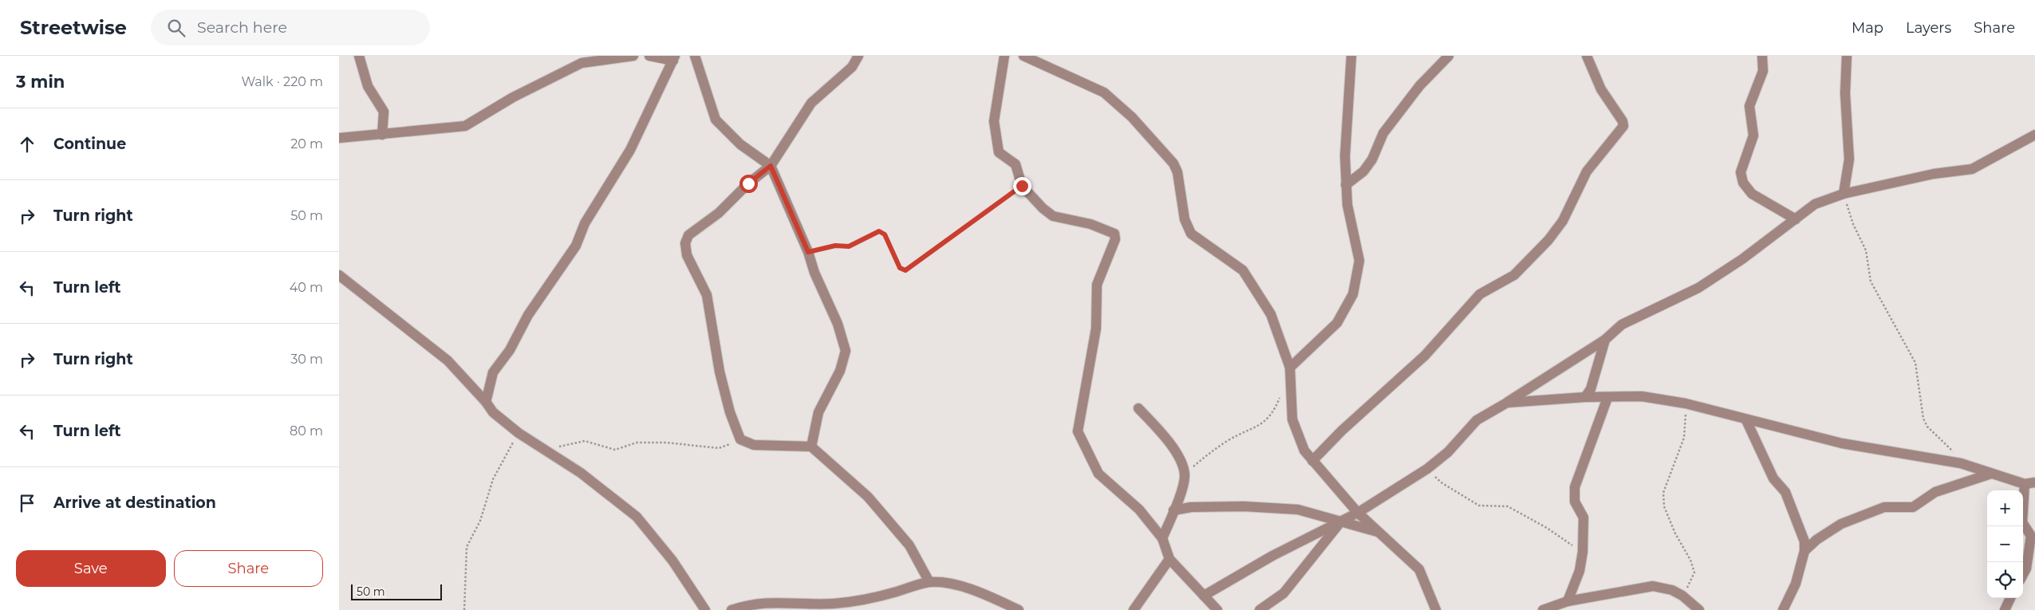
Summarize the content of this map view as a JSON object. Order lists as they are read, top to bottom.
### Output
{
  "scale_bar": "50 m",
  "page": {
    "header": "Streetwise",
    "search": "Search here",
    "nav": ["Map", "Layers", "Share"],
    "heading": ["3 min", "Walk · 220 m"],
    "list": [
      ["Continue", "20 m"],
      ["Turn right", "50 m"],
      ["Turn left", "40 m"],
      ["Turn right", "30 m"],
      ["Turn left", "80 m"],
      "Arrive at destination"
    ],
    "map_buttons": ["+", "−"],
    "buttons": ["Save", "Share"],
    "scale": "50 m"
  }
}
